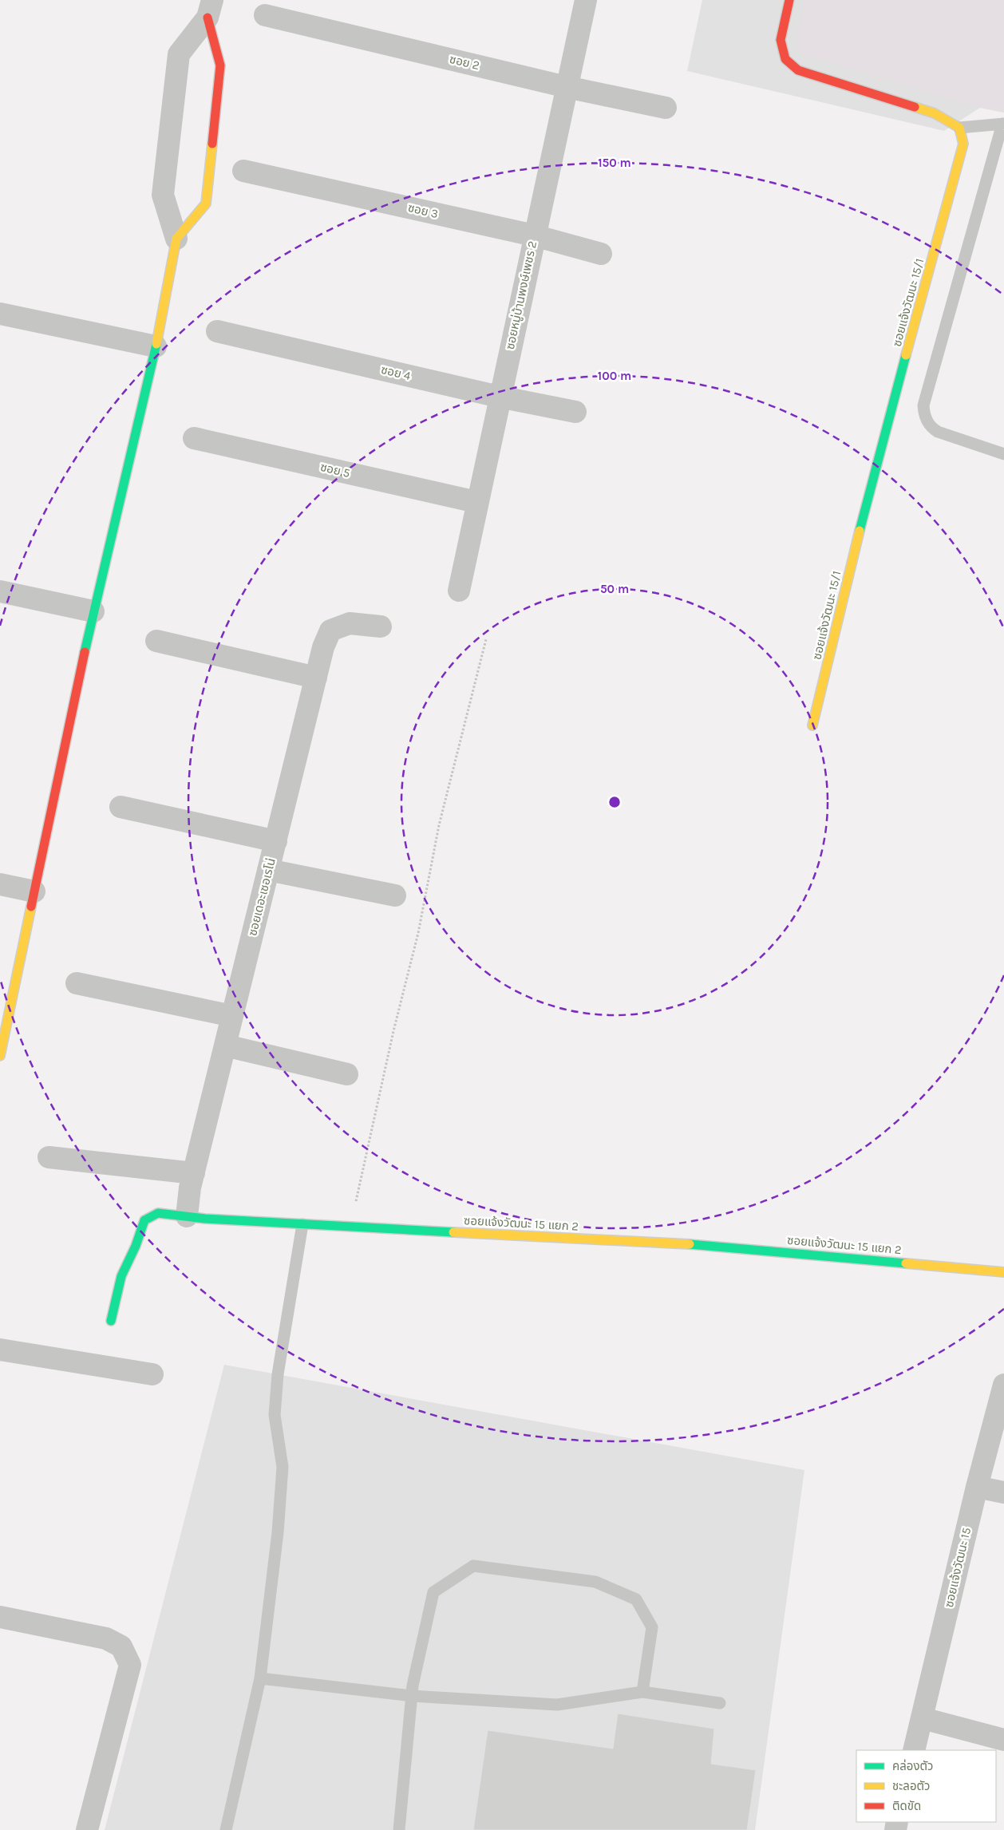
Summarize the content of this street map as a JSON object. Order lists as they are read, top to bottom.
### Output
{
  "streets": {
    "street": [
      "ซอย 2",
      "ซอย 3",
      "ซอยหมู่บ้านพงษ์เพชร 2",
      "ซอยแจ้งวัฒนะ 15/1",
      "ซอย 4",
      "ซอย 5",
      "ซอยเดอะเซอเรโน่",
      "ซอยแจ้งวัฒนะ 15 แยก 2",
      "ซอยแจ้งวัฒนะ 15"
    ]
  },
  "crossings": [
    ["ซอย 2", "ซอยหมู่บ้านพงษ์เพชร 2"],
    ["ซอย 3", "ซอยหมู่บ้านพงษ์เพชร 2"],
    ["ซอยหมู่บ้านพงษ์เพชร 2", "ซอย 4"],
    ["ซอยหมู่บ้านพงษ์เพชร 2", "ซอย 5"],
    ["ซอยเดอะเซอเรโน่", "ซอยแจ้งวัฒนะ 15 แยก 2"]
  ],
  "legend": ["คล่องตัว", "ชะลอตัว", "ติดขัด"],
  "rings": ["150 m", "100 m", "50 m"]
}
